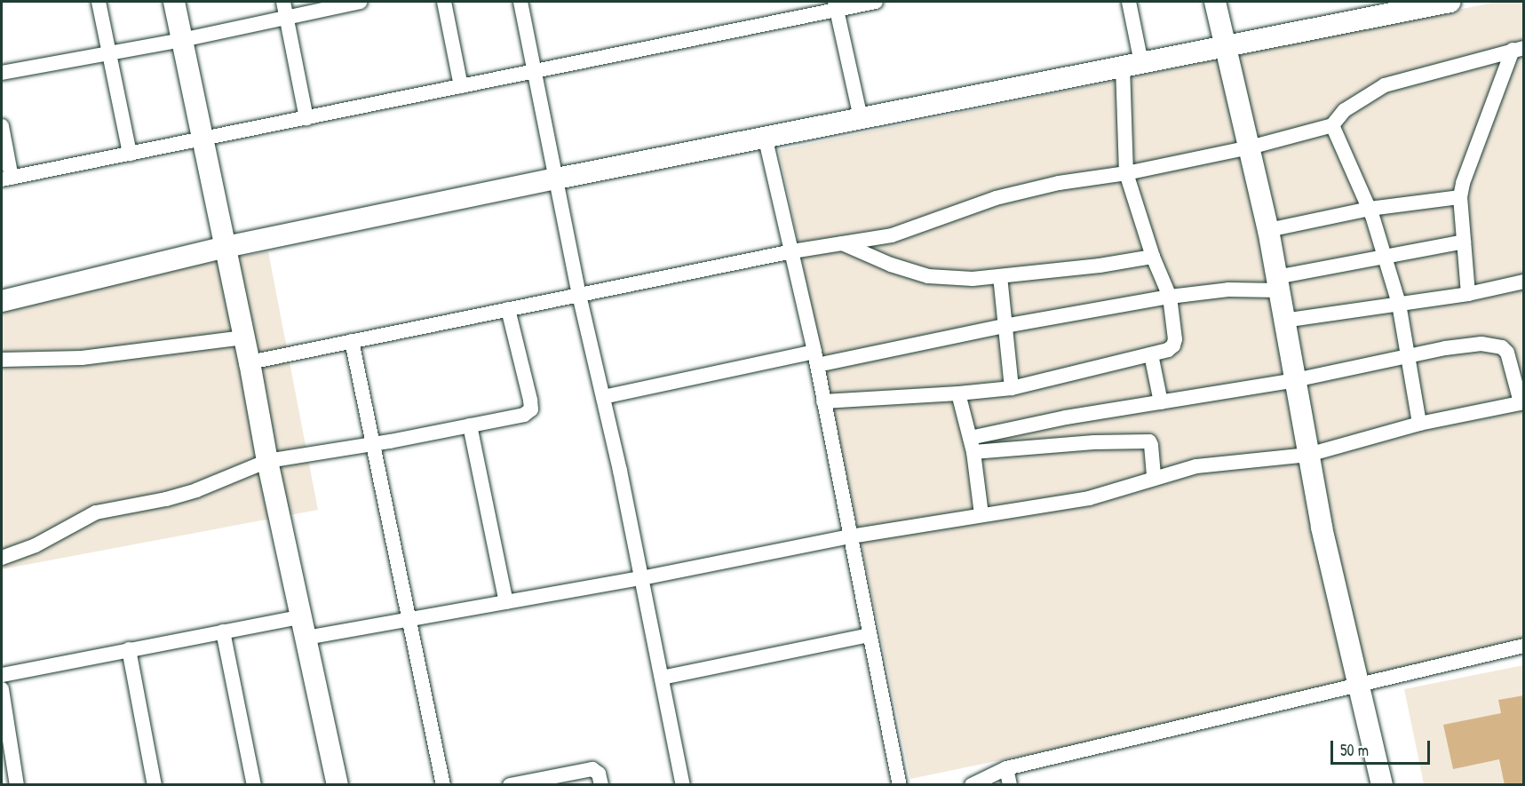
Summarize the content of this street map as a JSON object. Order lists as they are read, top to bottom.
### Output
{
  "scale_bar": "50 m"
}
